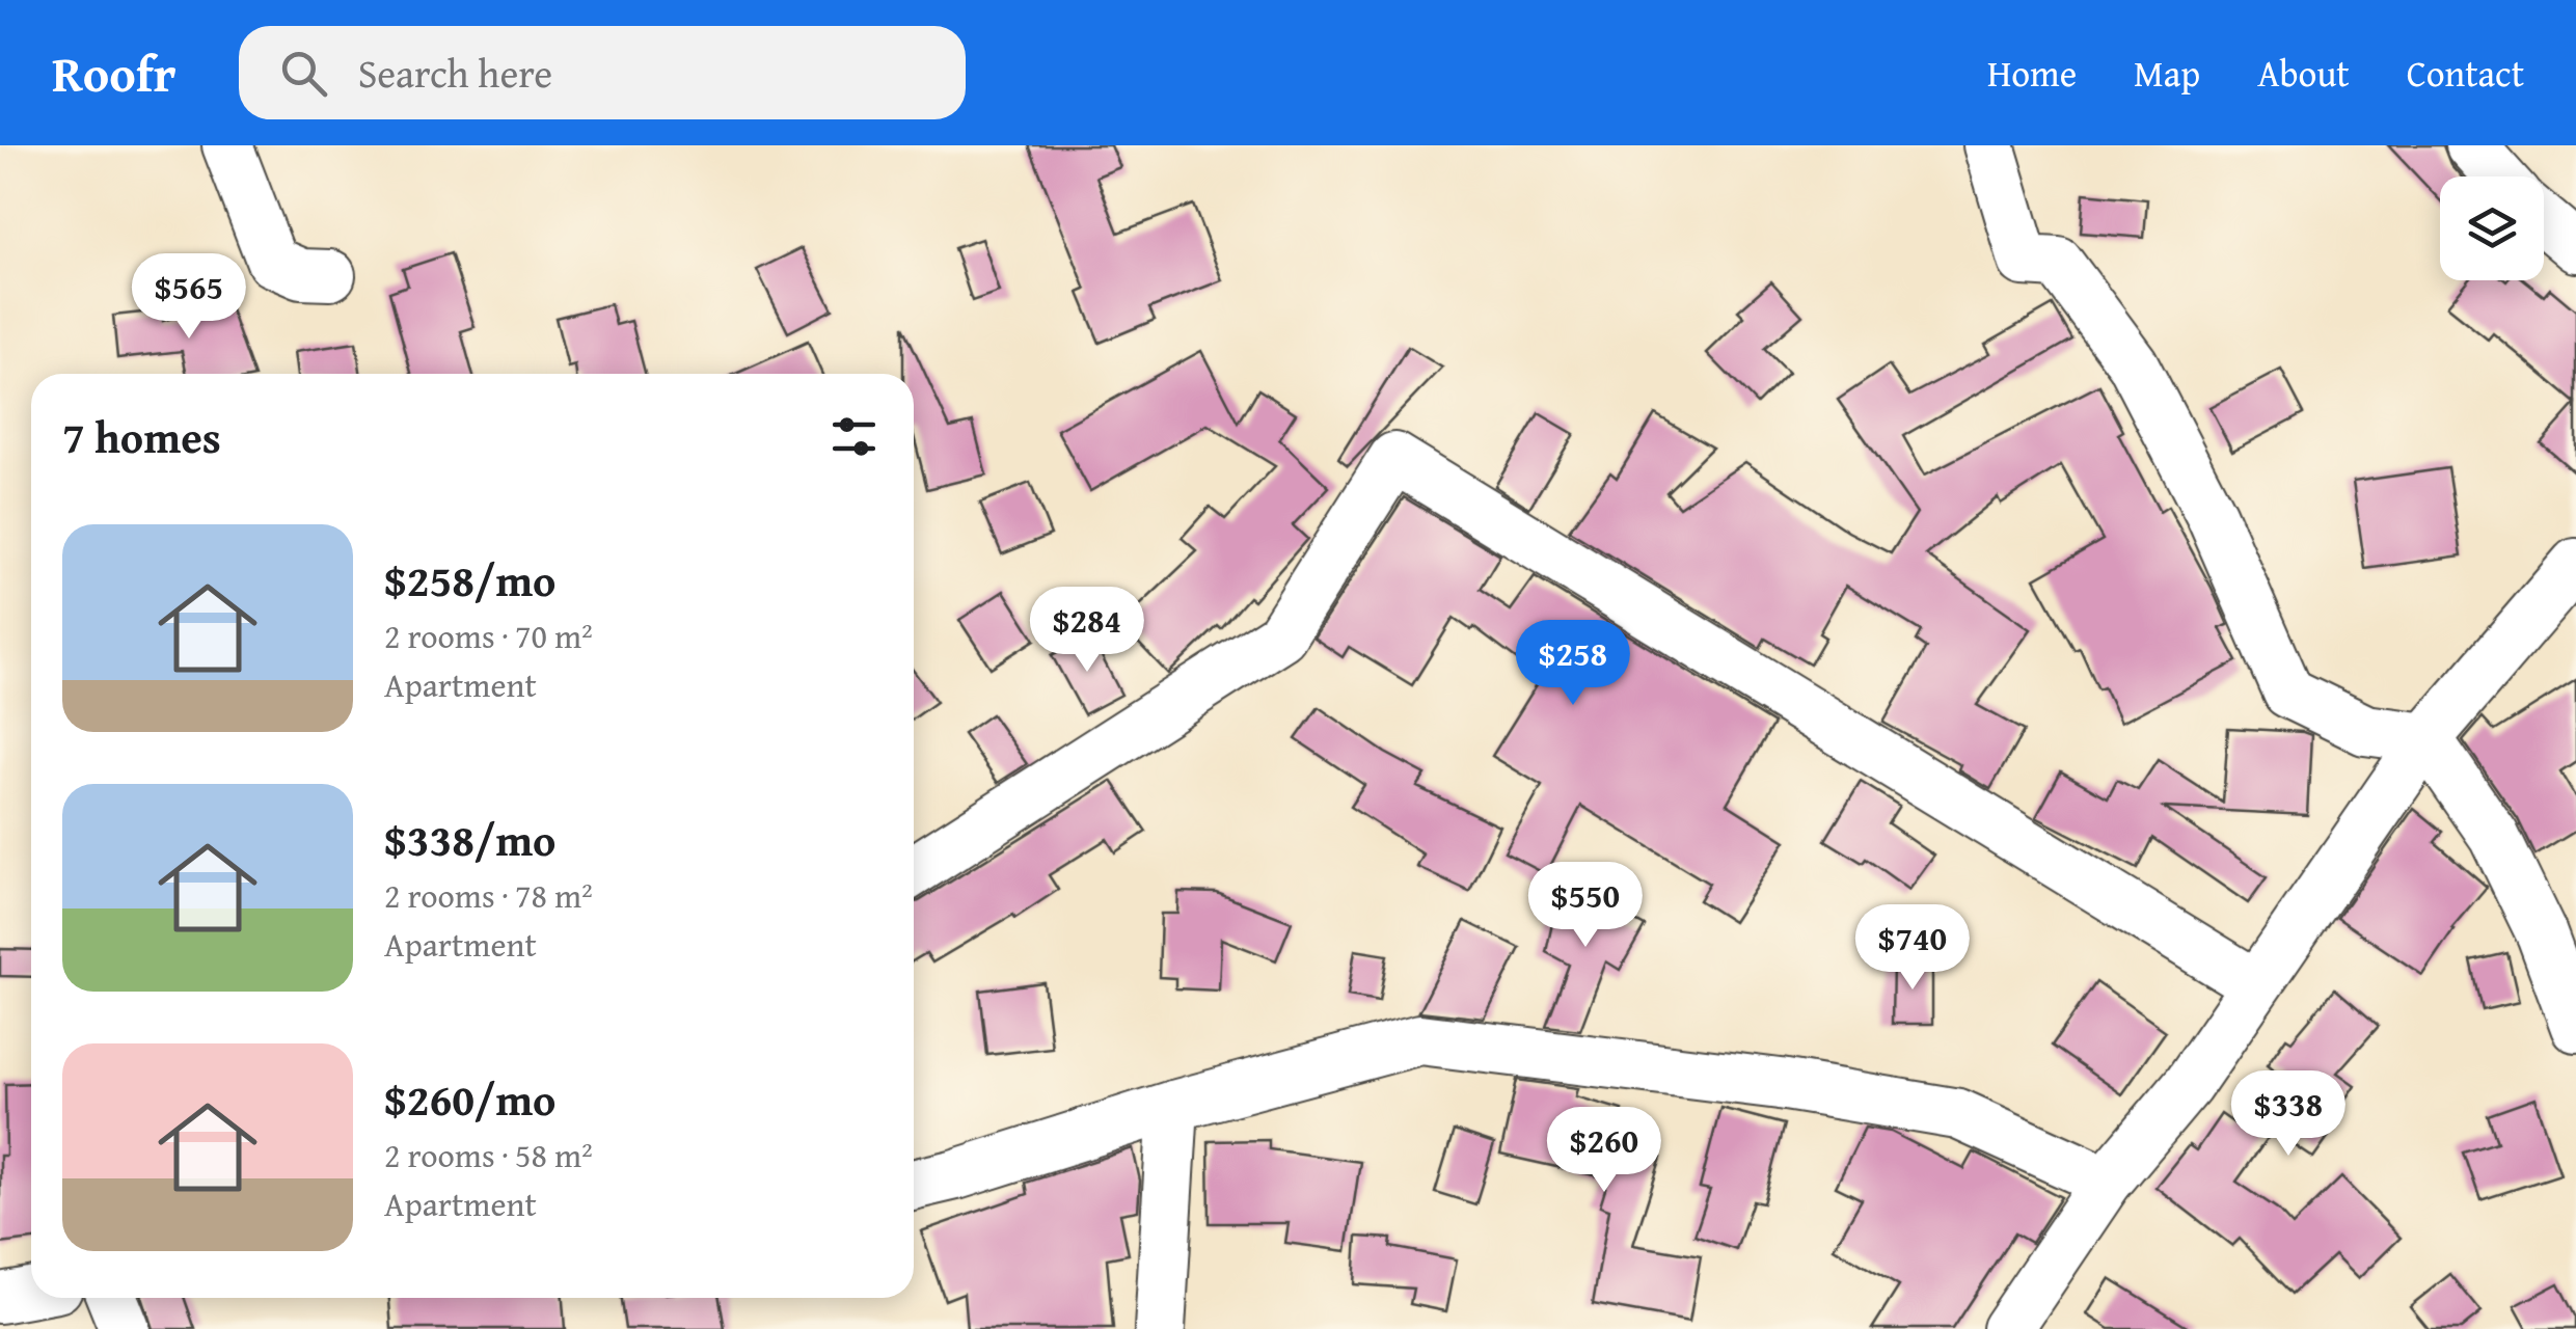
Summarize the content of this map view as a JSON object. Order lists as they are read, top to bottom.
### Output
{
  "page": {
    "header": "Roofr",
    "search": "Search here",
    "nav": [
      "Home",
      "Map",
      "About",
      "Contact"
    ],
    "price": [
      "$565",
      "$284",
      "$258",
      "$550",
      "$740",
      "$338",
      "$260"
    ],
    "heading": "7 homes",
    "list": [
      {
        "name": "$258/mo",
        "note": "2 rooms · 70 m² · Apartment"
      },
      {
        "name": "$338/mo",
        "note": "2 rooms · 78 m² · Apartment"
      },
      {
        "name": "$260/mo",
        "note": "2 rooms · 58 m² · Apartment"
      }
    ]
  }
}
